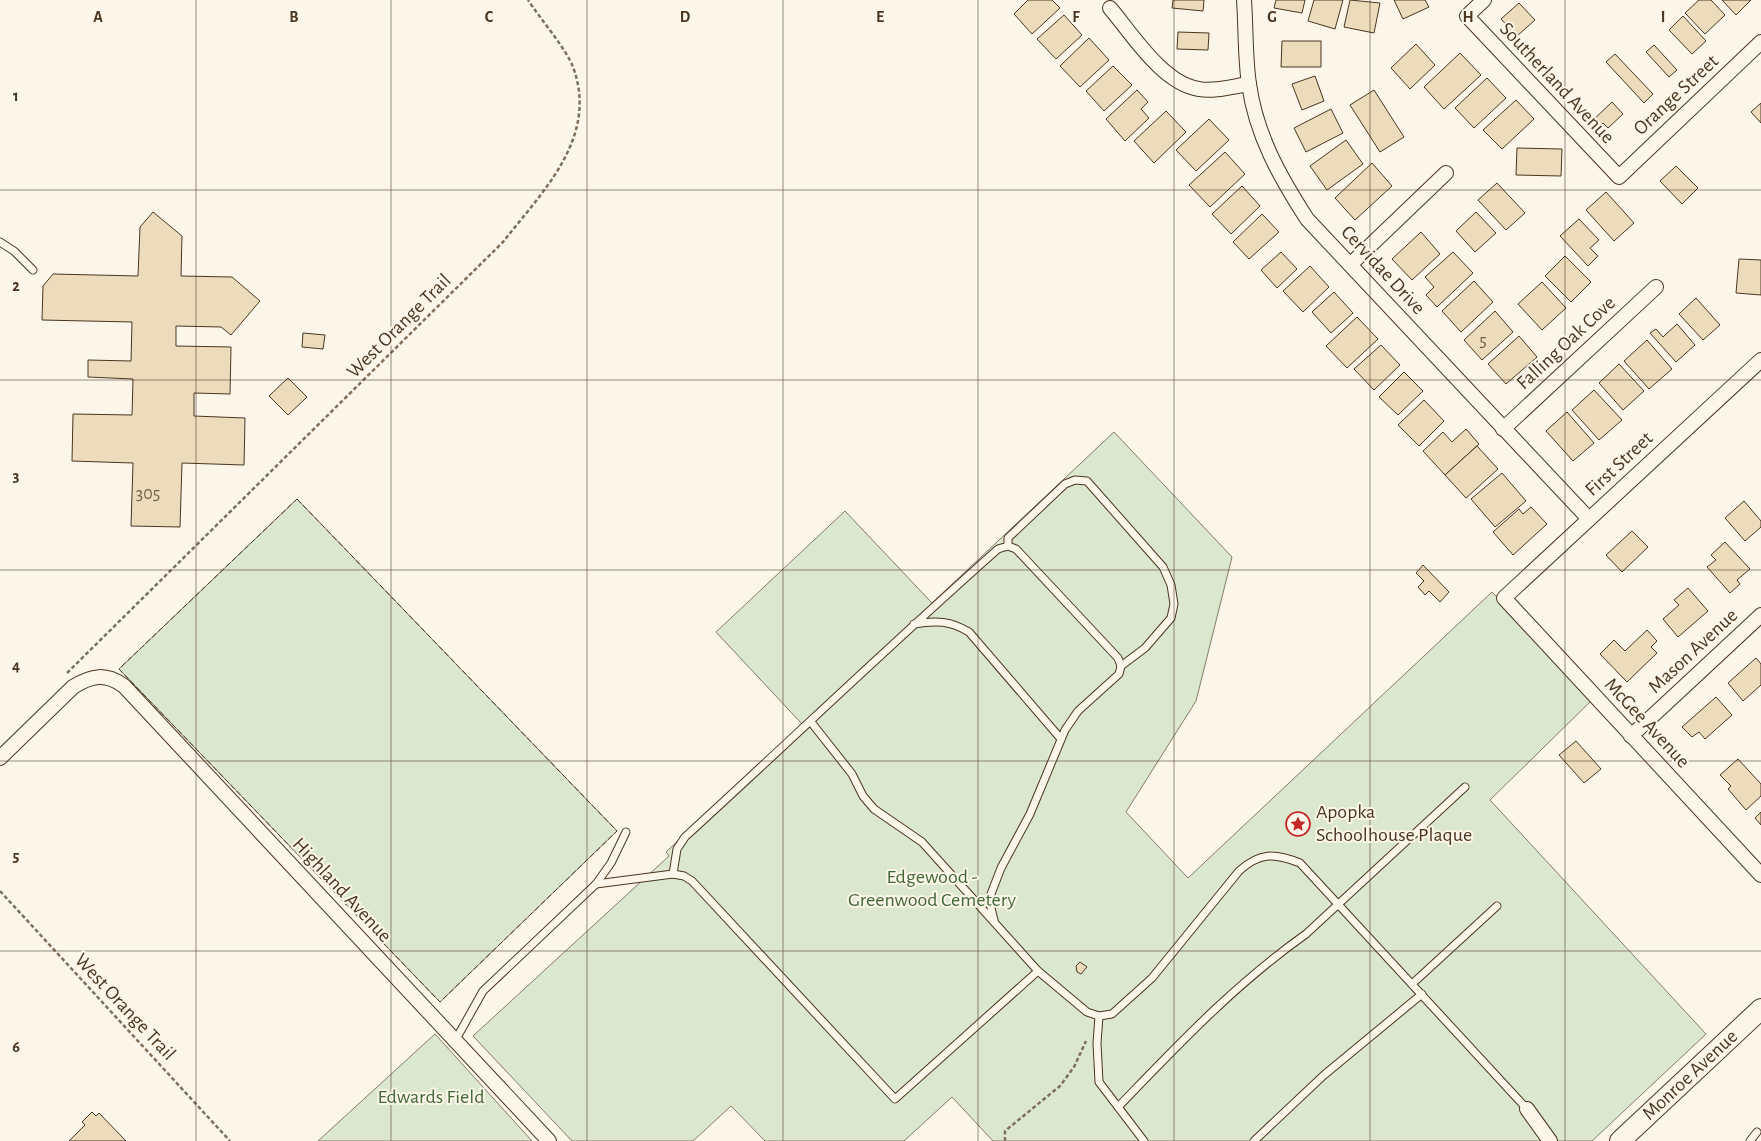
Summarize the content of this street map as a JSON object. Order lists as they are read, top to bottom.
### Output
{
  "streets": {
    "street": [
      "Southerland Avenue",
      "Orange Street",
      "Cervidae Drive",
      "Falling Oak Cove",
      "First Street",
      "Mason Avenue",
      "McGee Avenue",
      "Highland Avenue",
      "Monroe Avenue"
    ],
    "path": ["West Orange Trail"]
  },
  "crossings": [
    ["Southerland Avenue", "Orange Street"],
    ["Cervidae Drive", "Falling Oak Cove"],
    ["Cervidae Drive", "First Street"],
    ["First Street", "McGee Avenue"],
    ["Mason Avenue", "McGee Avenue"]
  ],
  "parks": ["Edgewood - Greenwood Cemetery", "Edwards Field"],
  "places": {
    "place": ["Apopka Schoolhouse Plaque"]
  },
  "house_numbers": ["5", "305"],
  "grid": {
    "columns": [
      "A",
      "B",
      "C",
      "D",
      "E",
      "F",
      "G",
      "H",
      "I"
    ],
    "rows": [
      "1",
      "2",
      "3",
      "4",
      "5",
      "6"
    ]
  }
}
